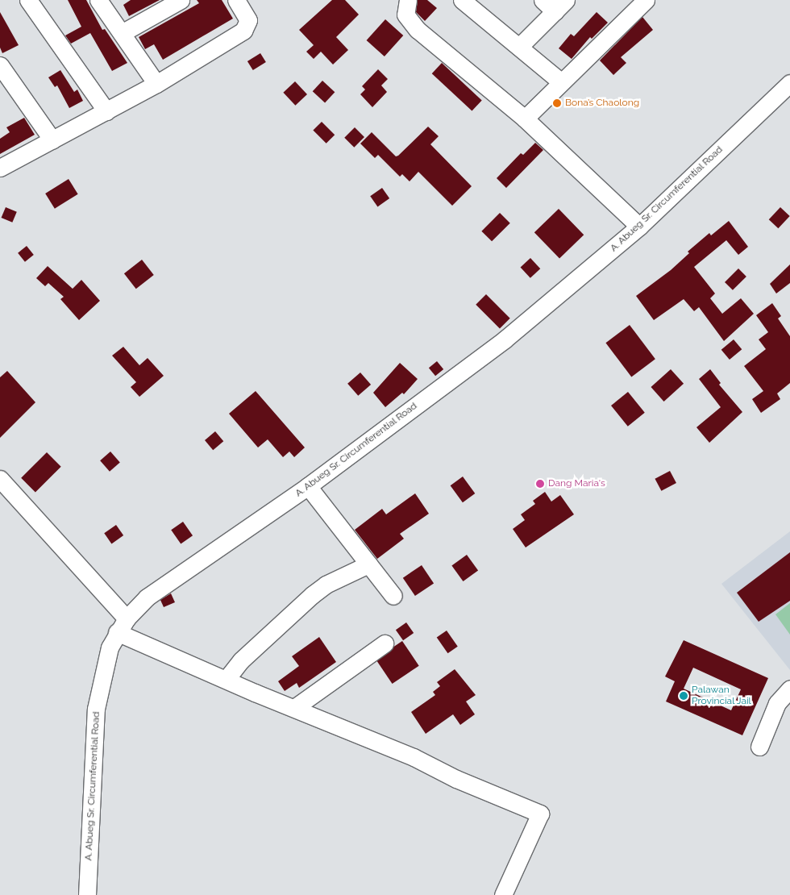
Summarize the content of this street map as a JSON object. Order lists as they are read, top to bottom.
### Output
{
  "streets": {
    "street": ["A. Abueg Sr. Circumferential Road"]
  },
  "places": ["Bona’s Chaolong", "Dang Maria's", "Palawan Provincial Jail"]
}
